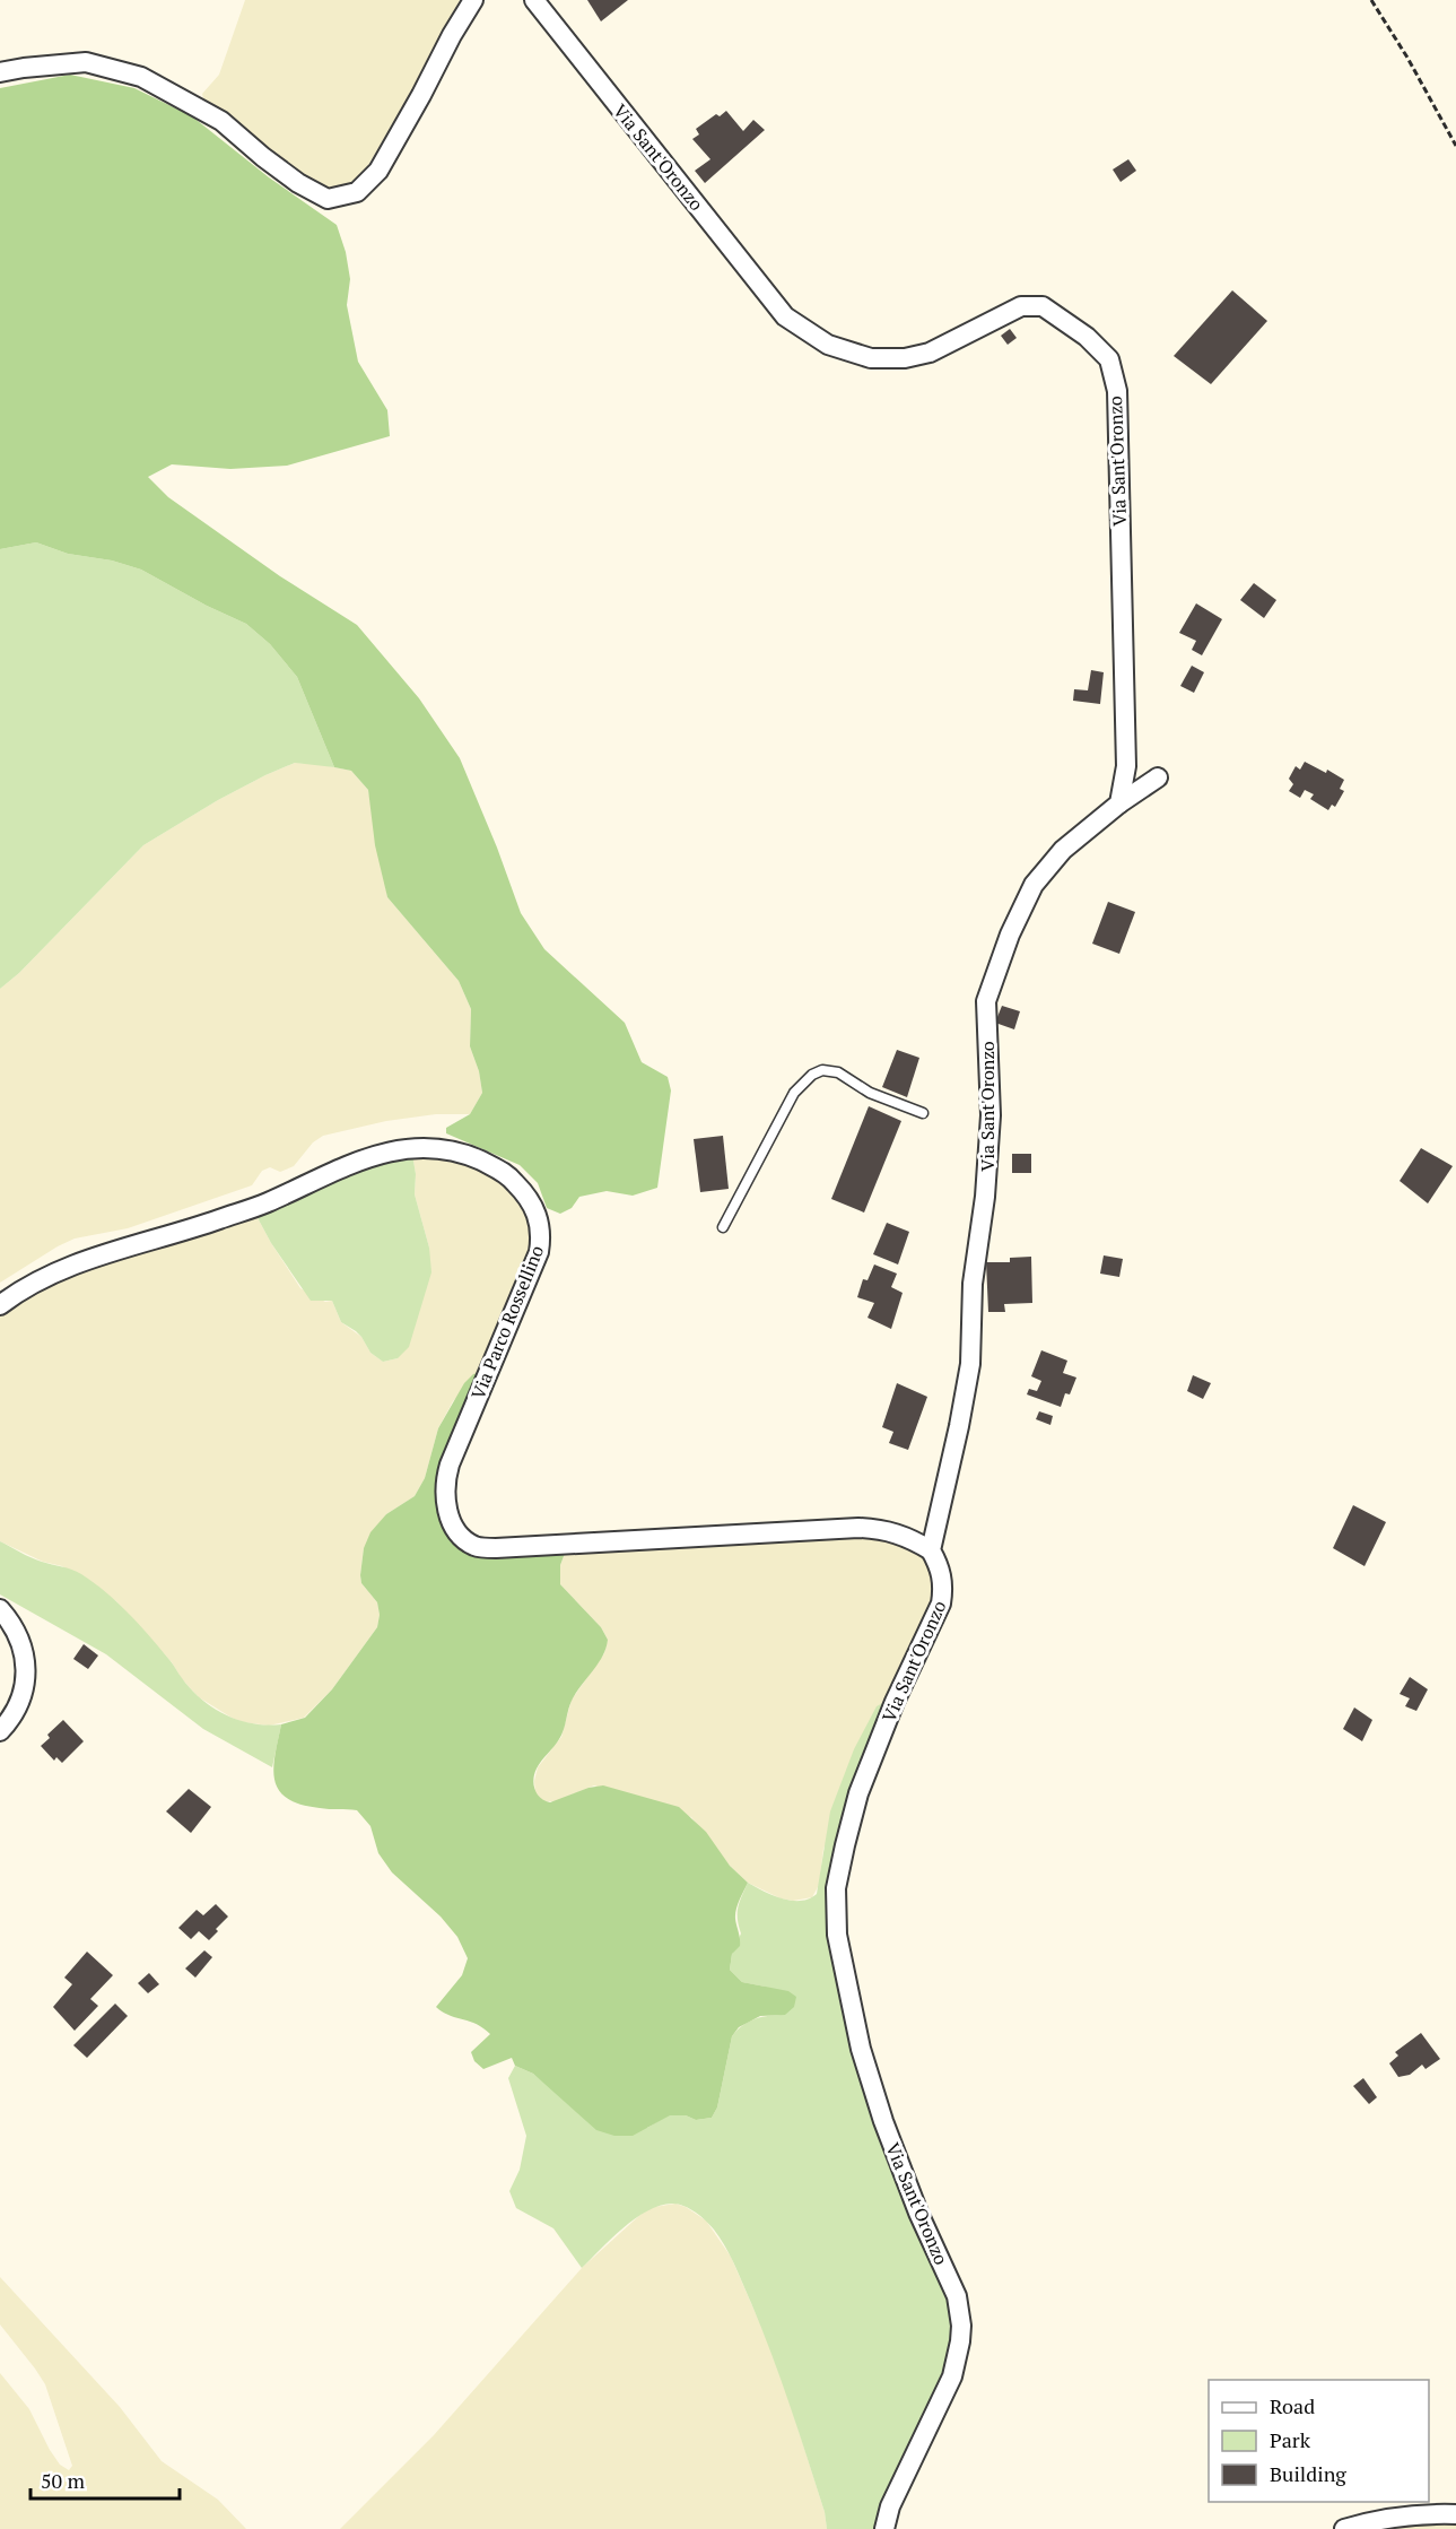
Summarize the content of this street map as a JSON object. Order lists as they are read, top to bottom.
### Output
{
  "streets": {
    "street": ["Via Sant'Oronzo", "Via Parco Rossellino"]
  },
  "crossings": [
    ["Via Sant'Oronzo", "Via Parco Rossellino"]
  ],
  "legend": ["Road", "Park", "Building"],
  "scale_bar": "50 m"
}
